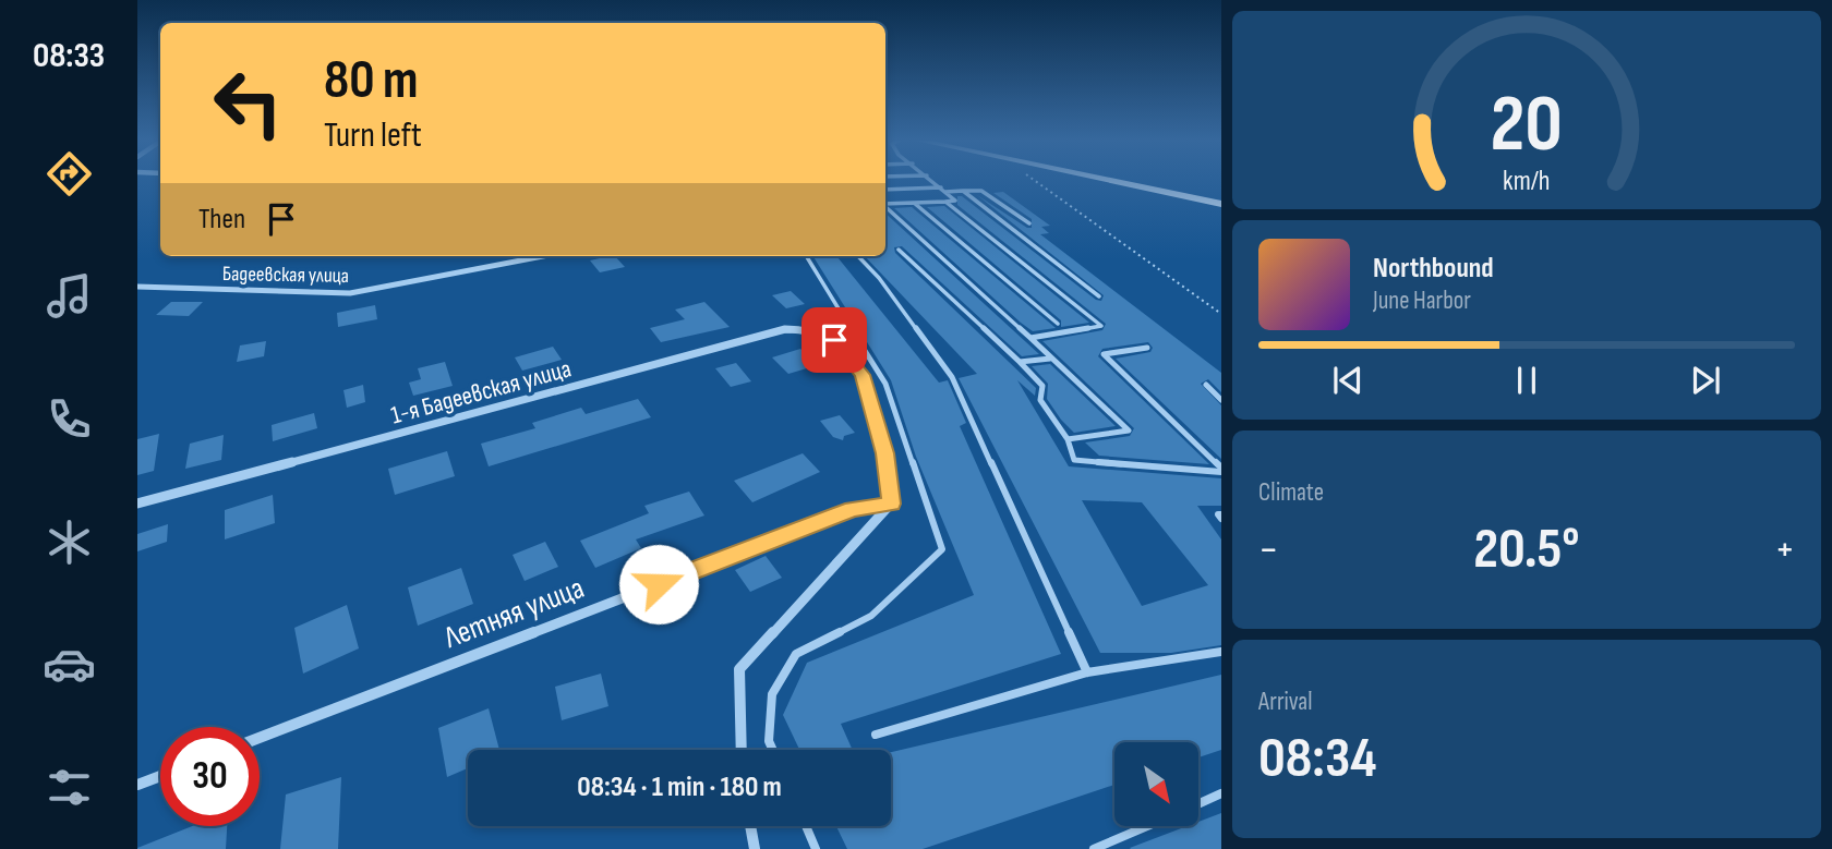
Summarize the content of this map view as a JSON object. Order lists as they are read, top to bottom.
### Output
{
  "streets": {
    "street": ["Бадеевская улица", "1-я Бадеевская улица", "Летняя улица"]
  },
  "crossings": [
    ["1-я Бадеевская улица", "Летняя улица"]
  ],
  "north": "bottom right",
  "page": {
    "tabs": "08:33",
    "turn": ["80 m", "Turn left"],
    "then": "Then",
    "song": ["Northbound", "June Harbor"],
    "tile": [
      "Climate",
      ["Arrival", "08:34"]
    ],
    "heat": ["−", "20.5°", "+"],
    "limit": "30",
    "trip": "08:34 · 1 min · 180 m",
    "gauge": ["20", "km/h"]
  }
}
